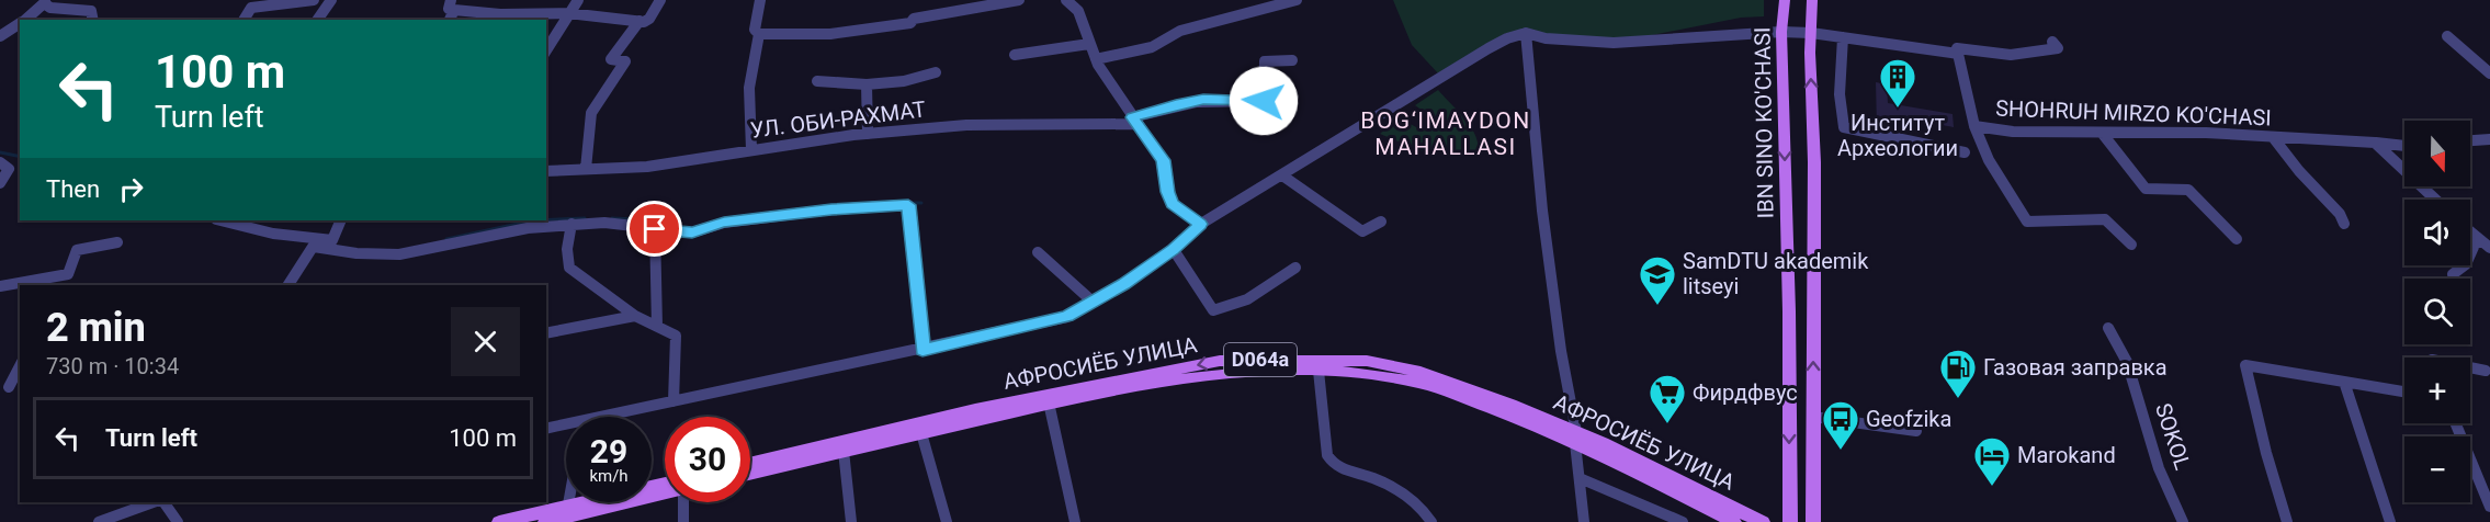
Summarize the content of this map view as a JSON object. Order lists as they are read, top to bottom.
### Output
{
  "streets": {
    "main road": ["IBN SINO KO'CHASI", "D064a", "АФРОСИЁБ УЛИЦА"],
    "street": ["SHOHRUH MIRZO KO'CHASI", "УЛ. ОБИ-РАХМАТ", "SOKOL"]
  },
  "districts": ["BOG‘IMAYDON MAHALLASI"],
  "places": {
    "building": ["Институт Археологии"],
    "school or university": ["SamDTU akademik litseyi"],
    "fuel station": ["Газовая заправка"],
    "supermarket": ["Фирдфвус"],
    "bus stop": ["Geofzika"],
    "hotel": ["Marokand"]
  },
  "north": "bottom",
  "page": {
    "turn": ["100 m", "Turn left"],
    "map_buttons": ["+", "−"],
    "then": "Then",
    "heading": ["2 min", "730 m · 10:34"],
    "list": [
      {
        "name": "Turn left",
        "value": "100 m"
      }
    ],
    "speed": "29 km/h",
    "limit": "30"
  }
}
